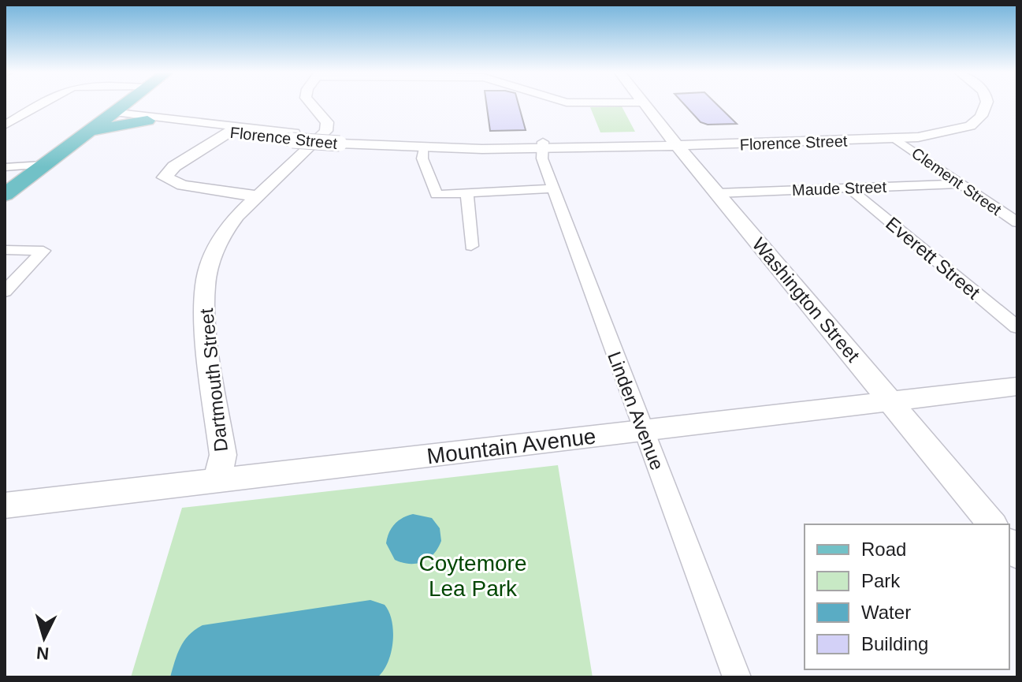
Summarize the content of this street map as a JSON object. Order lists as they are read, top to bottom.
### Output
{
  "streets": {
    "street": [
      "Florence Street",
      "Clement Street",
      "Maude Street",
      "Everett Street",
      "Washington Street",
      "Dartmouth Street",
      "Linden Avenue",
      "Mountain Avenue"
    ]
  },
  "crossings": [
    ["Florence Street", "Clement Street"],
    ["Florence Street", "Washington Street"],
    ["Florence Street", "Linden Avenue"],
    ["Clement Street", "Maude Street"],
    ["Maude Street", "Everett Street"],
    ["Maude Street", "Washington Street"],
    ["Washington Street", "Mountain Avenue"],
    ["Dartmouth Street", "Mountain Avenue"],
    ["Linden Avenue", "Mountain Avenue"]
  ],
  "parks": ["Coytemore Lea Park"],
  "legend": [
    "Road",
    "Park",
    "Water",
    "Building"
  ],
  "north": "bottom"
}
